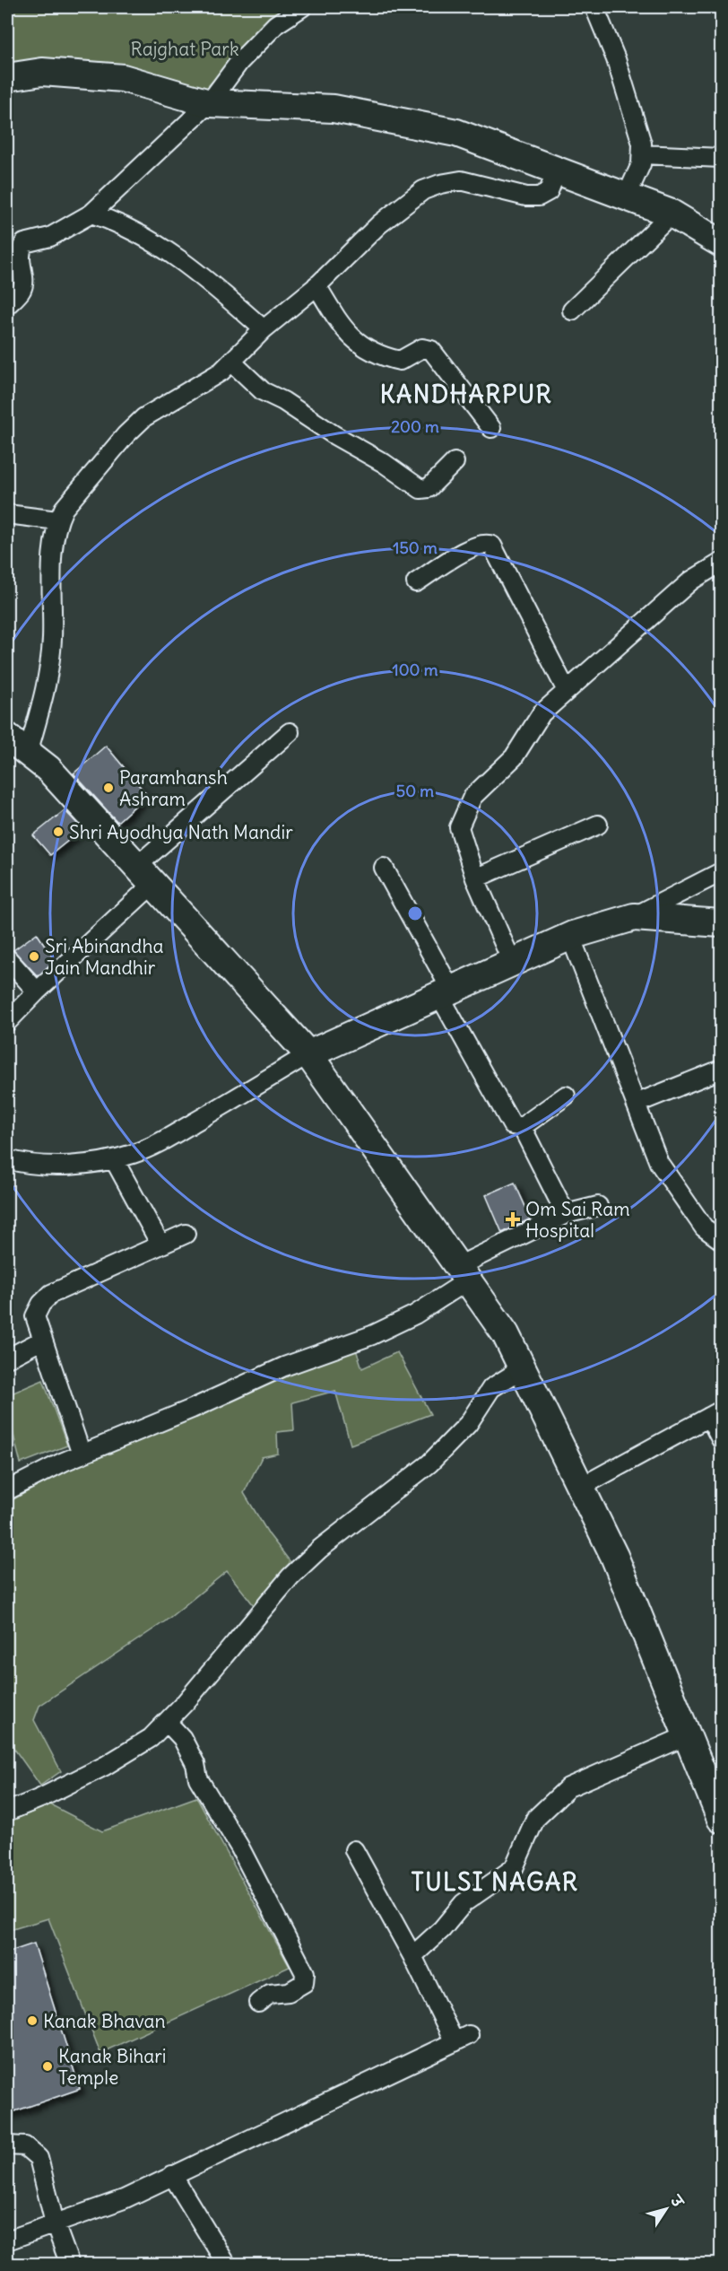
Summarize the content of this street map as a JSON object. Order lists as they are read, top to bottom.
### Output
{
  "districts": ["KANDHARPUR", "TULSI NAGAR"],
  "parks": ["Rajghat Park"],
  "places": {
    "other": [
      "Paramhansh Ashram",
      "Shri Ayodhya Nath Mandir",
      "Sri Abinandha Jain Mandhir",
      "Kanak Bhavan",
      "Kanak Bihari Temple"
    ],
    "health": ["Om Sai Ram Hospital"]
  },
  "north": "top right",
  "rings": [
    "200 m",
    "150 m",
    "100 m",
    "50 m"
  ]
}
